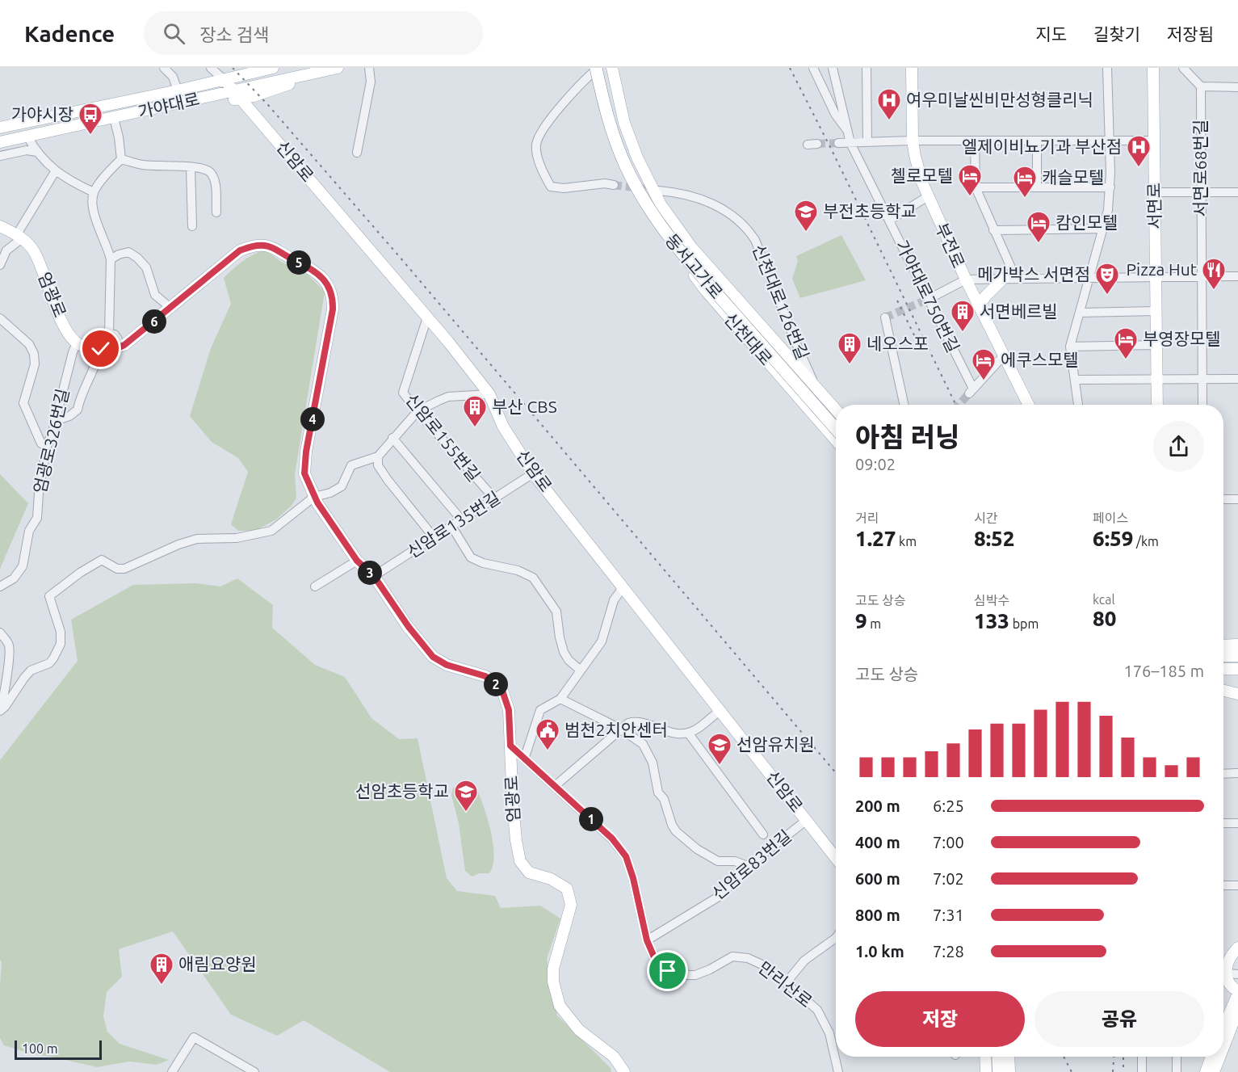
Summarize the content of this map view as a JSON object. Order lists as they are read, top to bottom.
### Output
{
  "streets": {
    "highway": ["동서고가로"],
    "main road": [
      "가야대로",
      "신암로",
      "서면로",
      "부전로",
      "엄광로",
      "신천대로"
    ],
    "street": [
      "서면로68번길",
      "가야대로750번길",
      "신천대로126번길",
      "신암로155번길",
      "엄광로326번길",
      "신암로135번길",
      "신암로83번길",
      "만리산로"
    ]
  },
  "crossings": [
    ["가야대로", "신암로"],
    ["신암로", "신암로155번길"],
    ["신암로", "신암로135번길"],
    ["신암로", "신암로83번길"],
    ["부전로", "가야대로750번길"],
    ["동서고가로", "신천대로"],
    ["엄광로", "엄광로326번길"],
    ["엄광로", "신암로135번길"],
    ["엄광로", "만리산로"],
    ["신천대로126번길", "신천대로"],
    ["신암로155번길", "신암로135번길"],
    ["신암로83번길", "만리산로"]
  ],
  "places": {
    "hospital": ["여우미날씬비만성형클리닉", "엘제이비뇨기과 부산점"],
    "bus stop": ["가야시장"],
    "hotel": [
      "첼로모텔",
      "캐슬모텔",
      "캄인모텔",
      "부영장모텔",
      "에쿠스모텔"
    ],
    "school or university": ["부전초등학교", "선암유치원", "선암초등학교"],
    "restaurant": ["Pizza Hut"],
    "theatre": ["메가박스 서면점"],
    "building": [
      "서면베르빌",
      "네오스포",
      "부산 CBS",
      "애림요양원"
    ],
    "public building": ["범천2치안센터"]
  },
  "scale_bar": "100 m",
  "page": {
    "header": "Kadence",
    "search": "장소 검색",
    "nav": ["지도", "길찾기", "저장됨"],
    "pins": [
      "5",
      "6",
      "4",
      "3",
      "2",
      "1"
    ],
    "heading": ["아침 러닝", "09:02"],
    "stats": [
      ["거리", "1.27 km"],
      ["시간", "8:52"],
      ["페이스", "6:59 /km"],
      ["고도 상승", "9 m"],
      ["심박수", "133 bpm"],
      ["kcal", "80"]
    ],
    "chart": ["고도 상승", "176–185 m"],
    "list": [
      {
        "name": "200 m",
        "note": "6:25"
      },
      {
        "name": "400 m",
        "note": "7:00"
      },
      {
        "name": "600 m",
        "note": "7:02"
      },
      {
        "name": "800 m",
        "note": "7:31"
      },
      {
        "name": "1.0 km",
        "note": "7:28"
      }
    ],
    "buttons": ["저장", "공유"],
    "scale": "100 m"
  }
}
